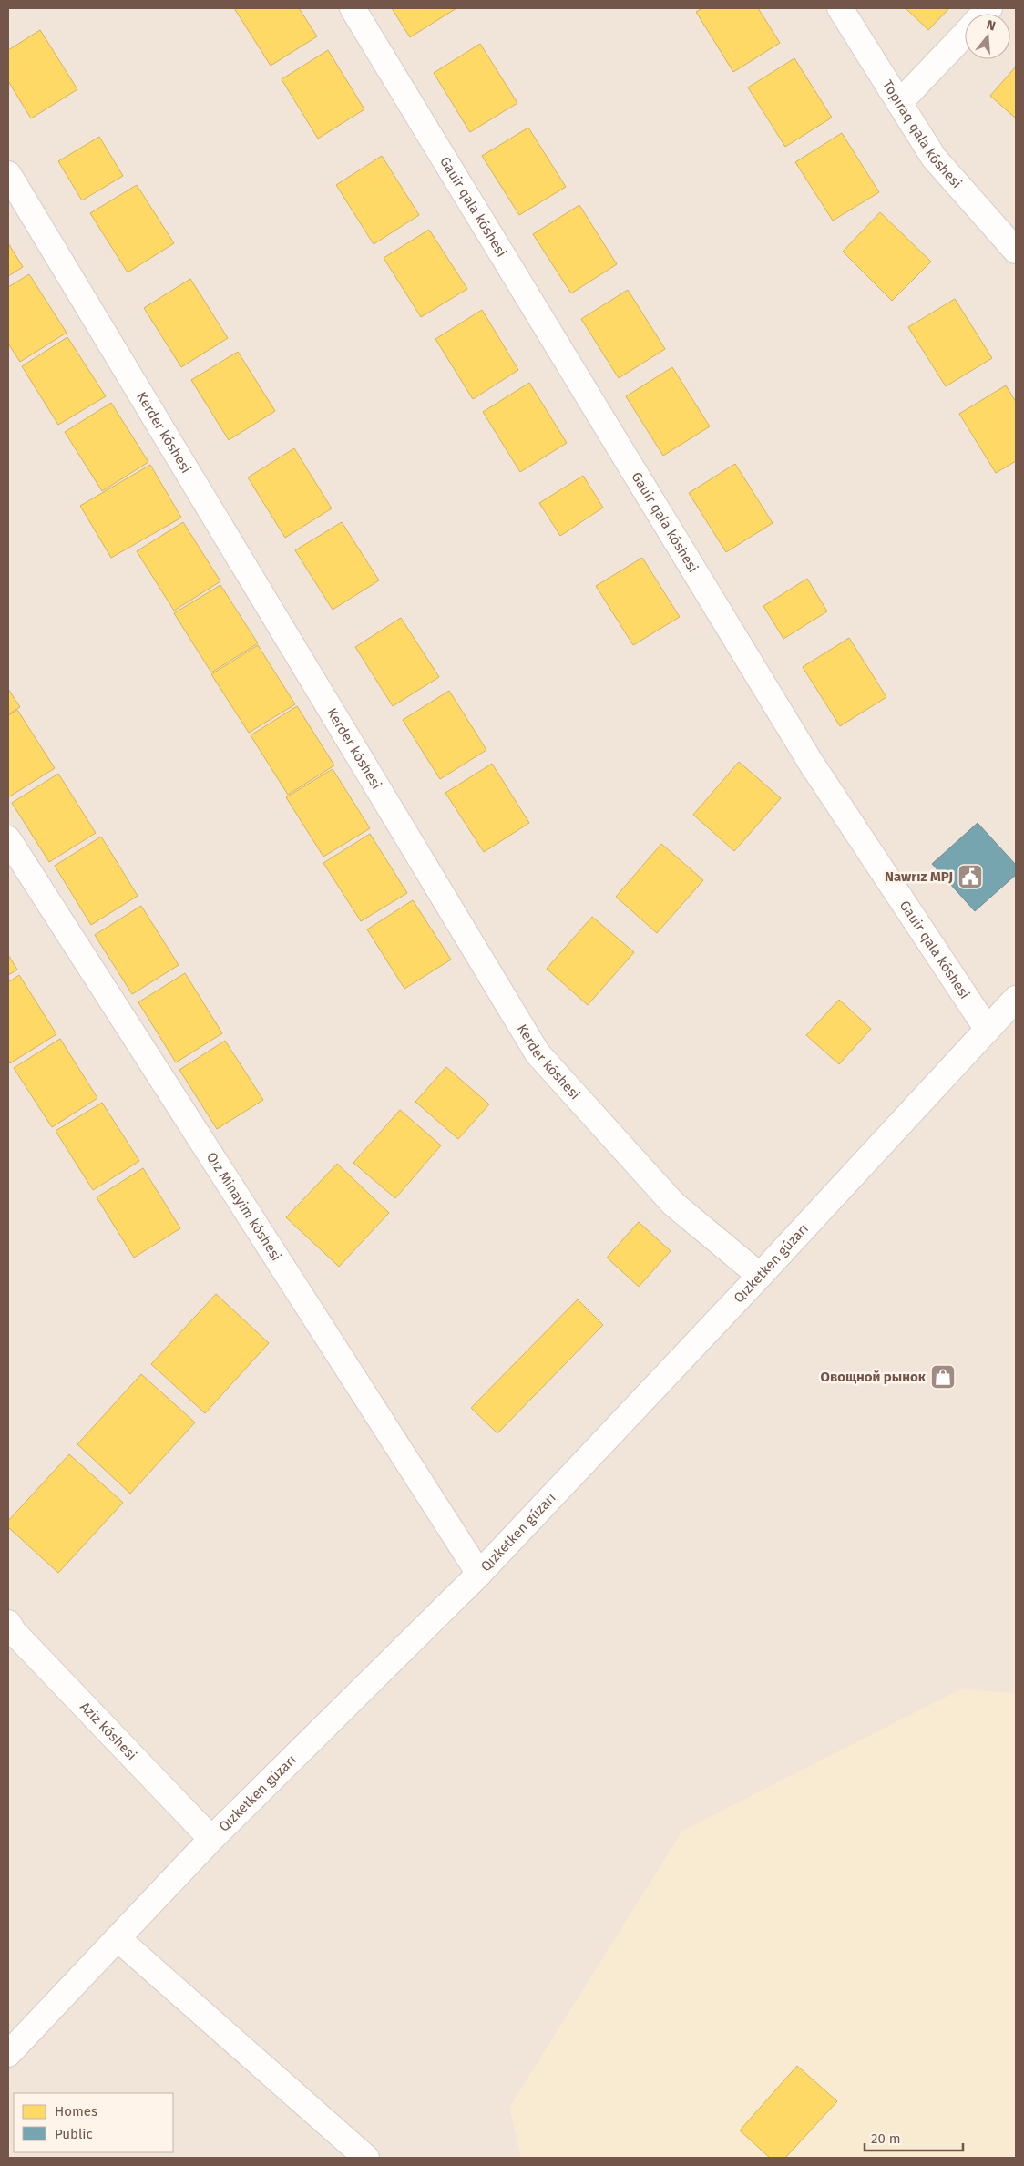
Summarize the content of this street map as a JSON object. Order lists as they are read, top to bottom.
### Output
{
  "streets": {
    "street": [
      "Topıraq qala kóshesi",
      "Gauir qala kóshesi",
      "Kerder kóshesi",
      "Qız Minayim kóshesi",
      "Qızketken gúzarı",
      "Aziz kóshesi"
    ]
  },
  "crossings": [
    ["Gauir qala kóshesi", "Qızketken gúzarı"],
    ["Kerder kóshesi", "Qızketken gúzarı"],
    ["Qız Minayim kóshesi", "Qızketken gúzarı"],
    ["Qızketken gúzarı", "Aziz kóshesi"]
  ],
  "places": {
    "public building": ["Nawrız MPJ"],
    "shop": ["Овощной рынок"]
  },
  "legend": ["Homes", "Public"],
  "scale_bar": "20 m",
  "north": "top"
}
